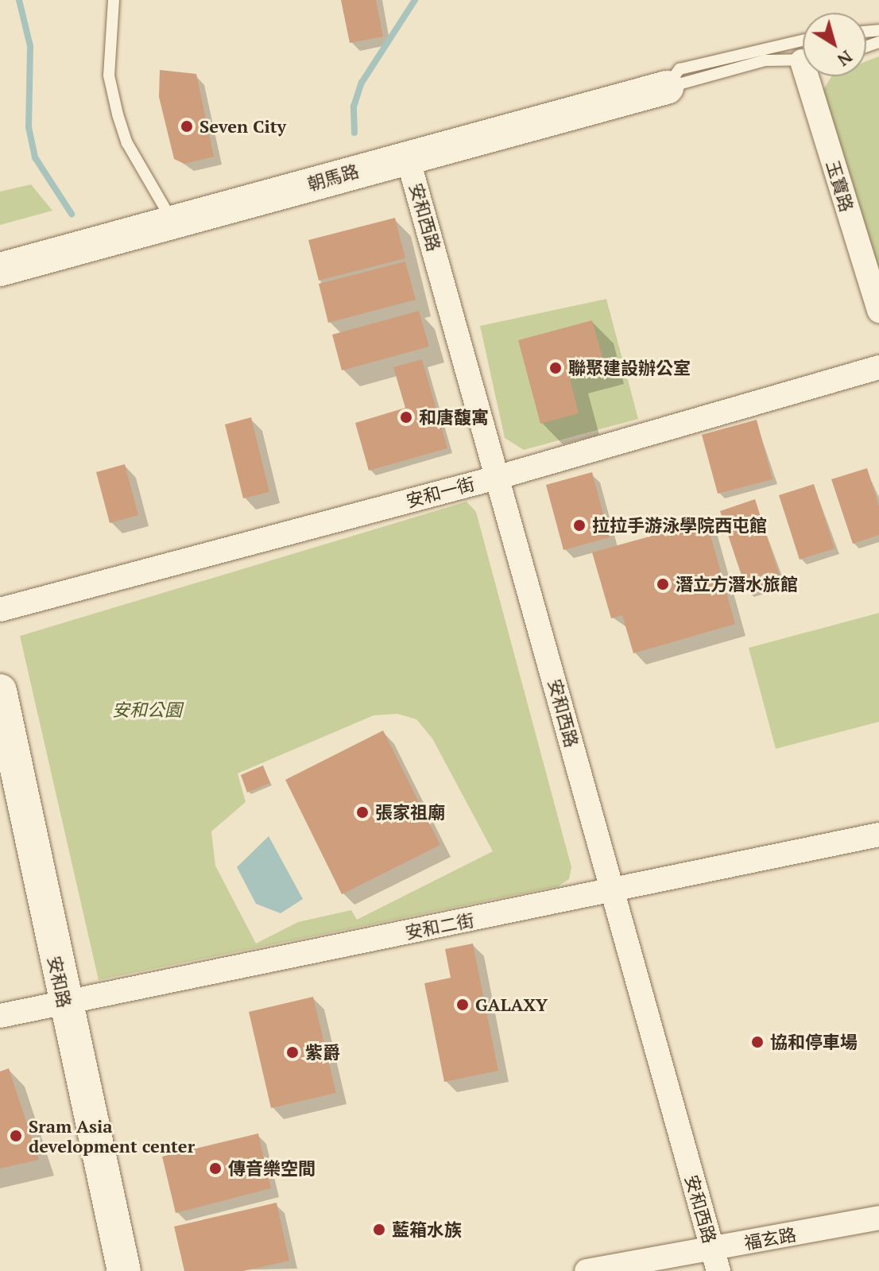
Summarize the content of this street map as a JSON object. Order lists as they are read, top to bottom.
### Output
{
  "streets": {
    "street": [
      "朝馬路",
      "玉寶路",
      "安和西路",
      "安和一街",
      "安和二街",
      "安和路",
      "福玄路"
    ]
  },
  "crossings": [
    ["朝馬路", "安和西路"],
    ["安和西路", "安和一街"],
    ["安和西路", "安和二街"],
    ["安和西路", "福玄路"],
    ["安和二街", "安和路"]
  ],
  "parks": ["安和公園"],
  "places": [
    "Seven City",
    "聯聚建設辦公室",
    "和唐馥寓",
    "拉拉手游泳學院西屯館",
    "潛立方潛水旅館",
    "張家祖廟",
    "GALAXY",
    "協和停車場",
    "紫爵",
    "Sram Asia development center",
    "傳音樂空間",
    "藍箱水族"
  ],
  "north": "bottom right"
}
